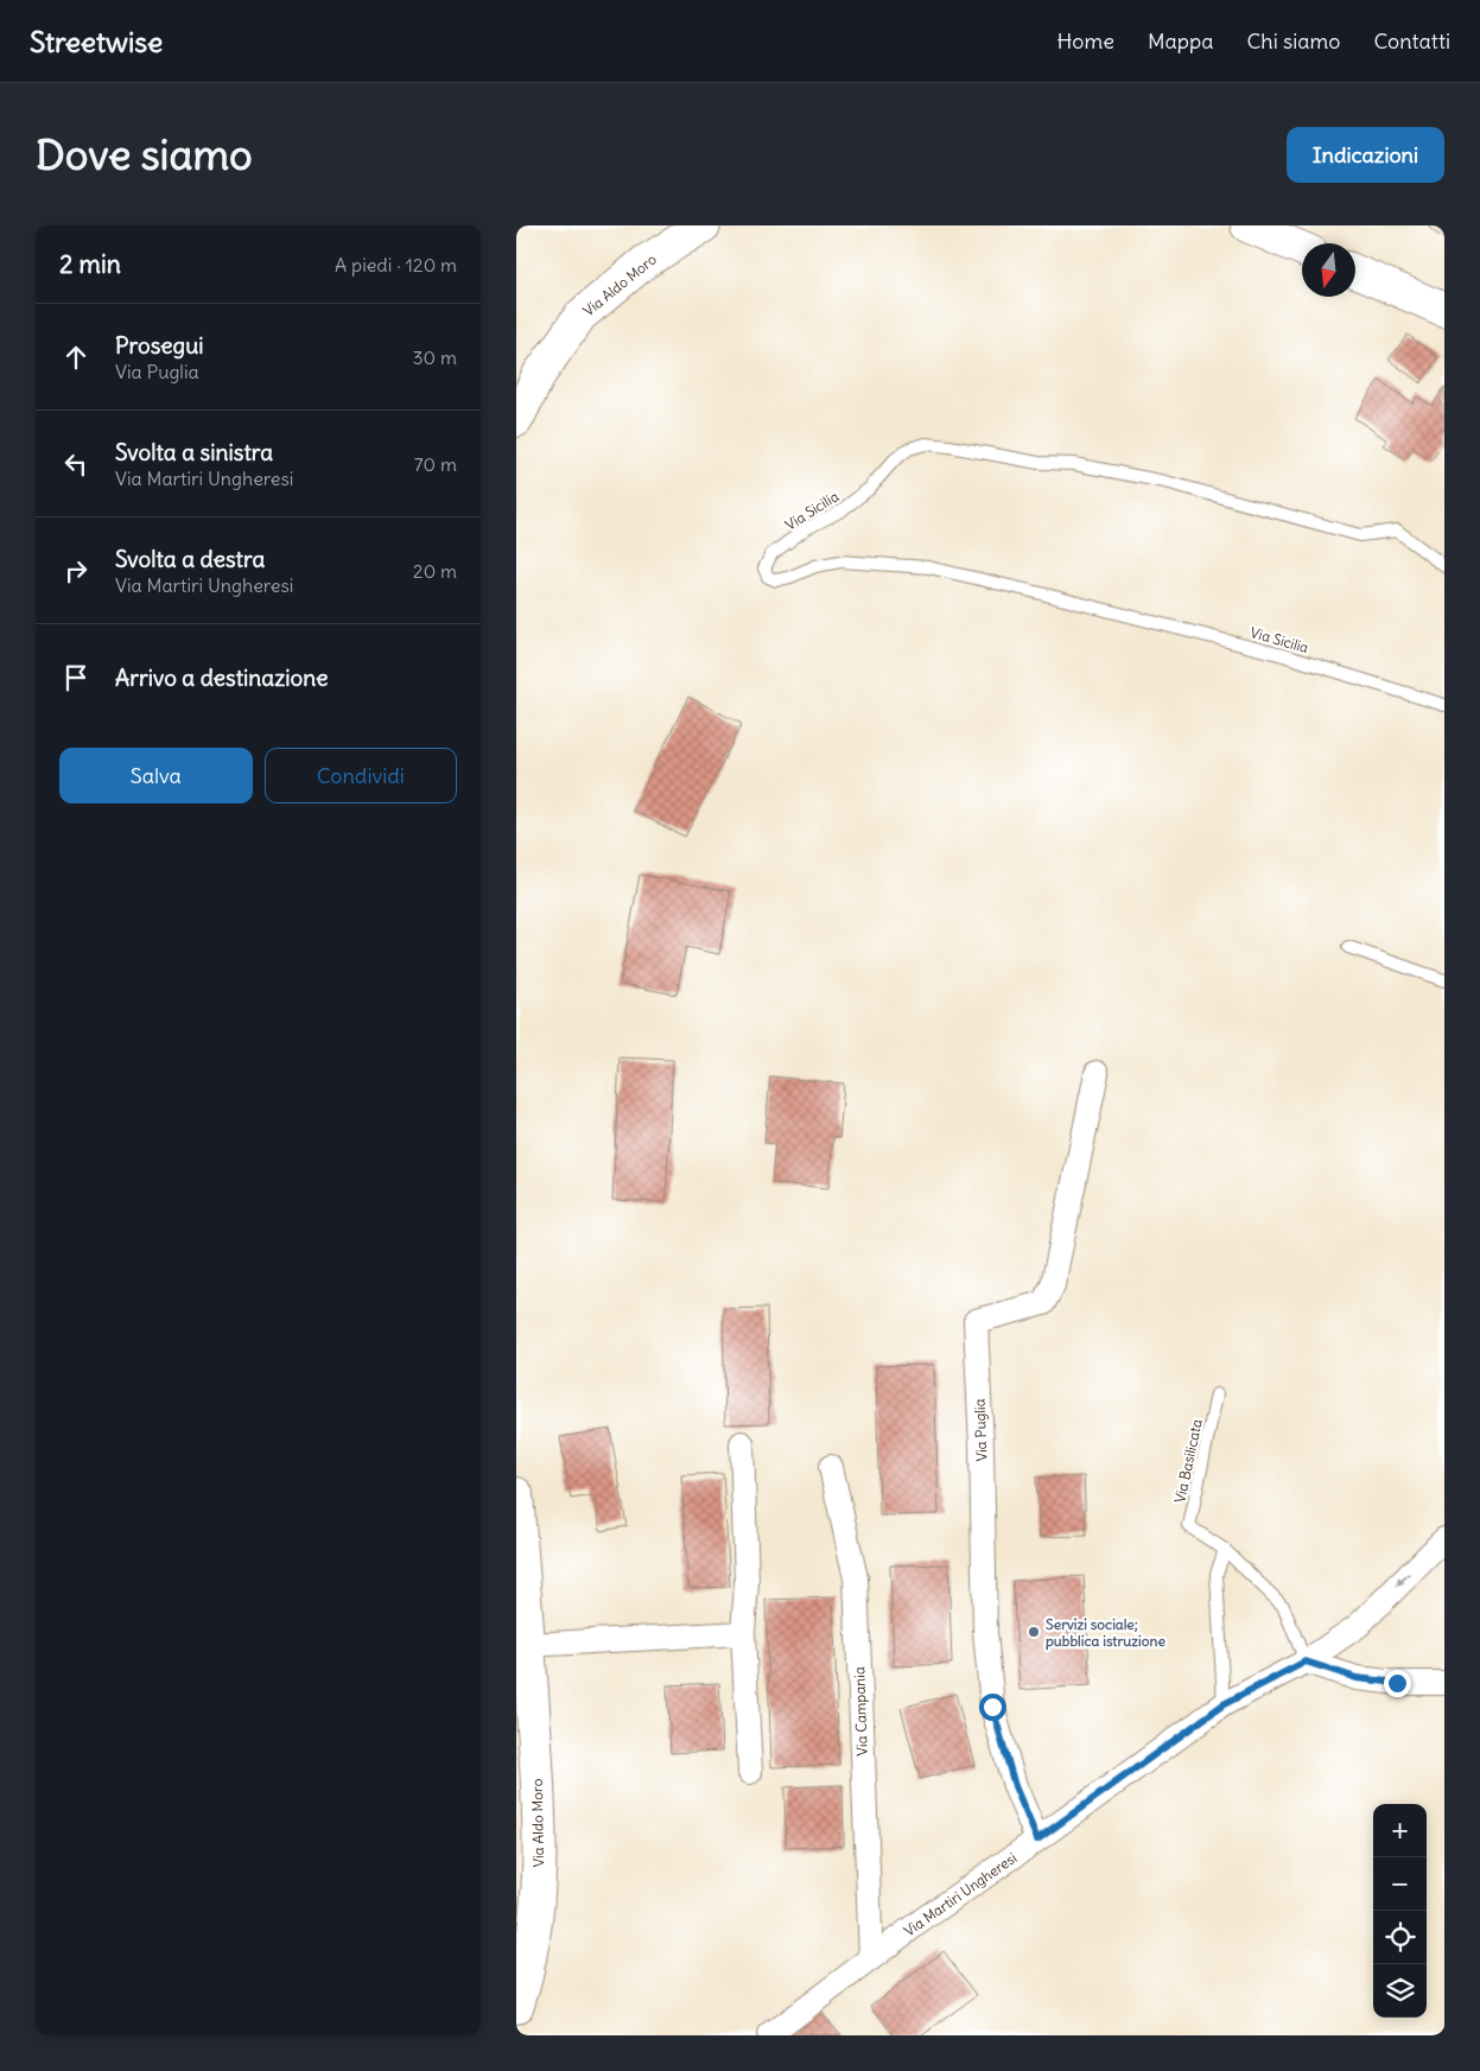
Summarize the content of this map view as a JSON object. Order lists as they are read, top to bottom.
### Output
{
  "streets": {
    "main road": ["Via Aldo Moro"],
    "street": ["Via Puglia", "Via Campania", "Via Martiri Ungheresi"],
    "lane": ["Via Sicilia", "Via Basilicata"]
  },
  "crossings": [
    ["Via Puglia", "Via Martiri Ungheresi"],
    ["Via Basilicata", "Via Martiri Ungheresi"],
    ["Via Campania", "Via Martiri Ungheresi"]
  ],
  "places": ["Servizi sociale; pubblica istruzione"],
  "north": "bottom",
  "page": {
    "header": "Streetwise",
    "nav": [
      "Home",
      "Mappa",
      "Chi siamo",
      "Contatti"
    ],
    "buttons": [
      "Indicazioni",
      ["Salva", "Condividi"]
    ],
    "title": "Dove siamo",
    "heading": ["2 min", "A piedi · 120 m"],
    "list": [
      ["Prosegui", "Via Puglia", "30 m"],
      ["Svolta a sinistra", "Via Martiri Ungheresi", "70 m"],
      ["Svolta a destra", "Via Martiri Ungheresi", "20 m"],
      "Arrivo a destinazione"
    ],
    "map_buttons": ["+", "−"]
  }
}
